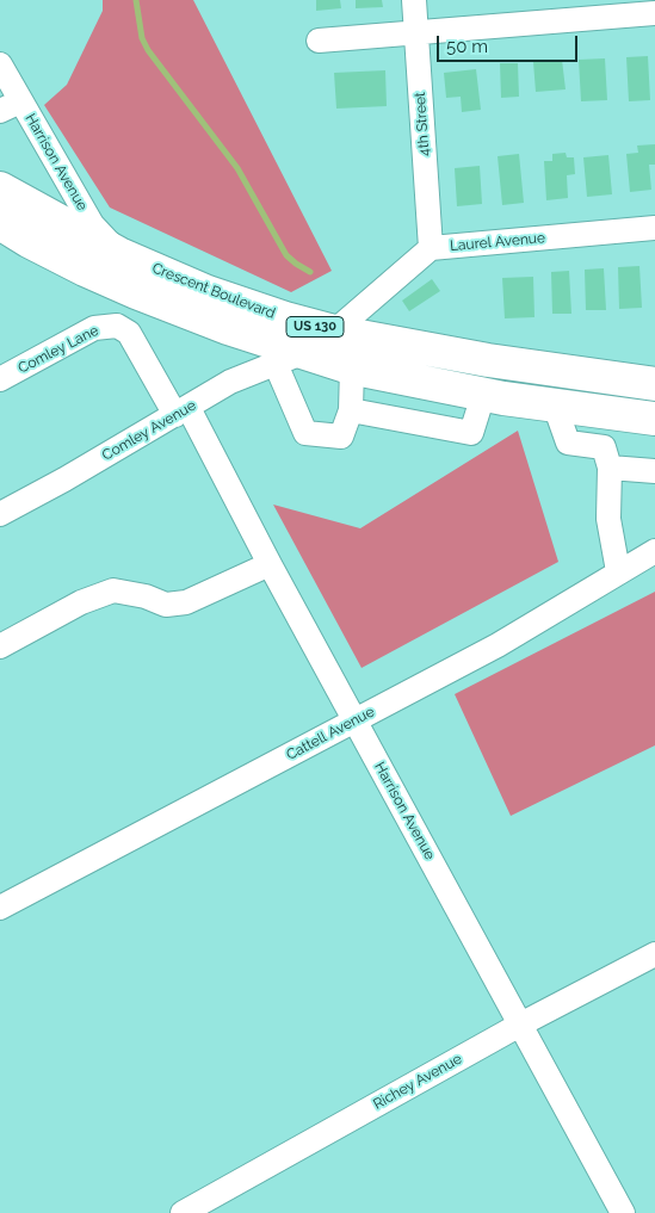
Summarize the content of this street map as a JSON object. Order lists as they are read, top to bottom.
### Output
{
  "streets": {
    "highway": ["Crescent Boulevard", "US 130"],
    "street": [
      "4th Street",
      "Harrison Avenue",
      "Laurel Avenue",
      "Comley Lane",
      "Comley Avenue",
      "Cattell Avenue",
      "Richey Avenue"
    ]
  },
  "crossings": [
    ["4th Street", "Laurel Avenue"],
    ["Harrison Avenue", "Crescent Boulevard"],
    ["Harrison Avenue", "Comley Lane"],
    ["Harrison Avenue", "Comley Avenue"],
    ["Harrison Avenue", "Cattell Avenue"],
    ["Harrison Avenue", "Richey Avenue"],
    ["Laurel Avenue", "Crescent Boulevard"],
    ["Crescent Boulevard", "Comley Avenue"],
    ["Comley Lane", "Comley Avenue"]
  ],
  "scale_bar": "50 m"
}
